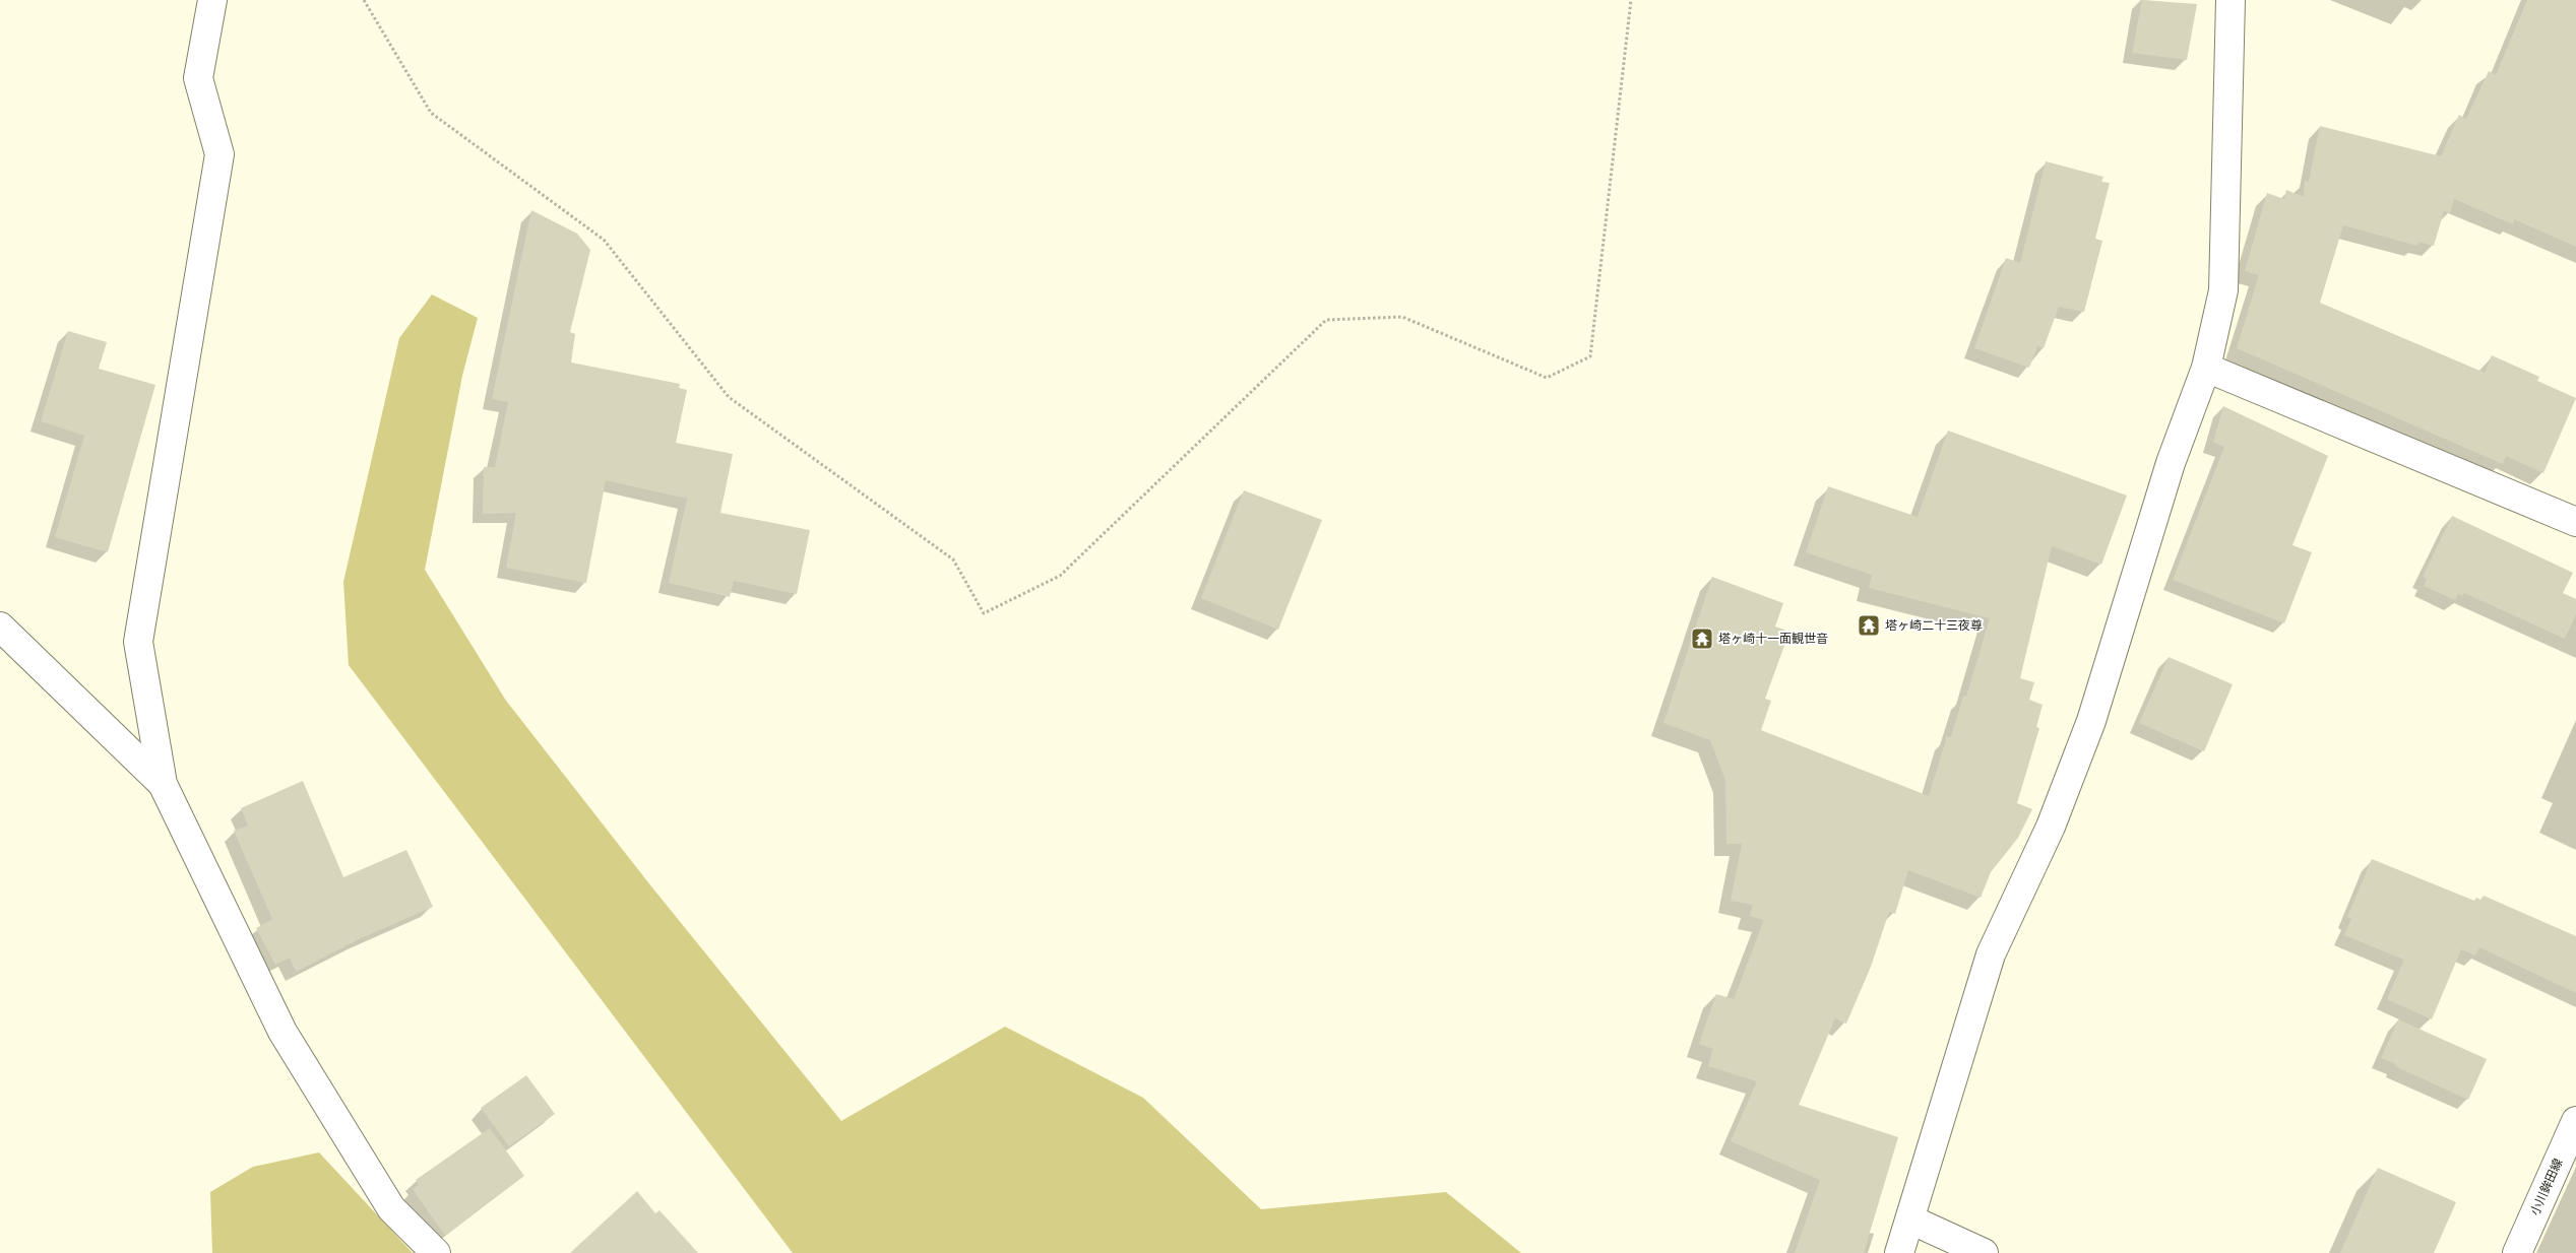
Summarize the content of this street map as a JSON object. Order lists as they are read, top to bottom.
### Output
{
  "streets": {
    "street": ["小川鉾田線"]
  },
  "places": {
    "temple": ["塔ヶ崎二十三夜尊", "塔ヶ崎十一面観世音"]
  }
}
